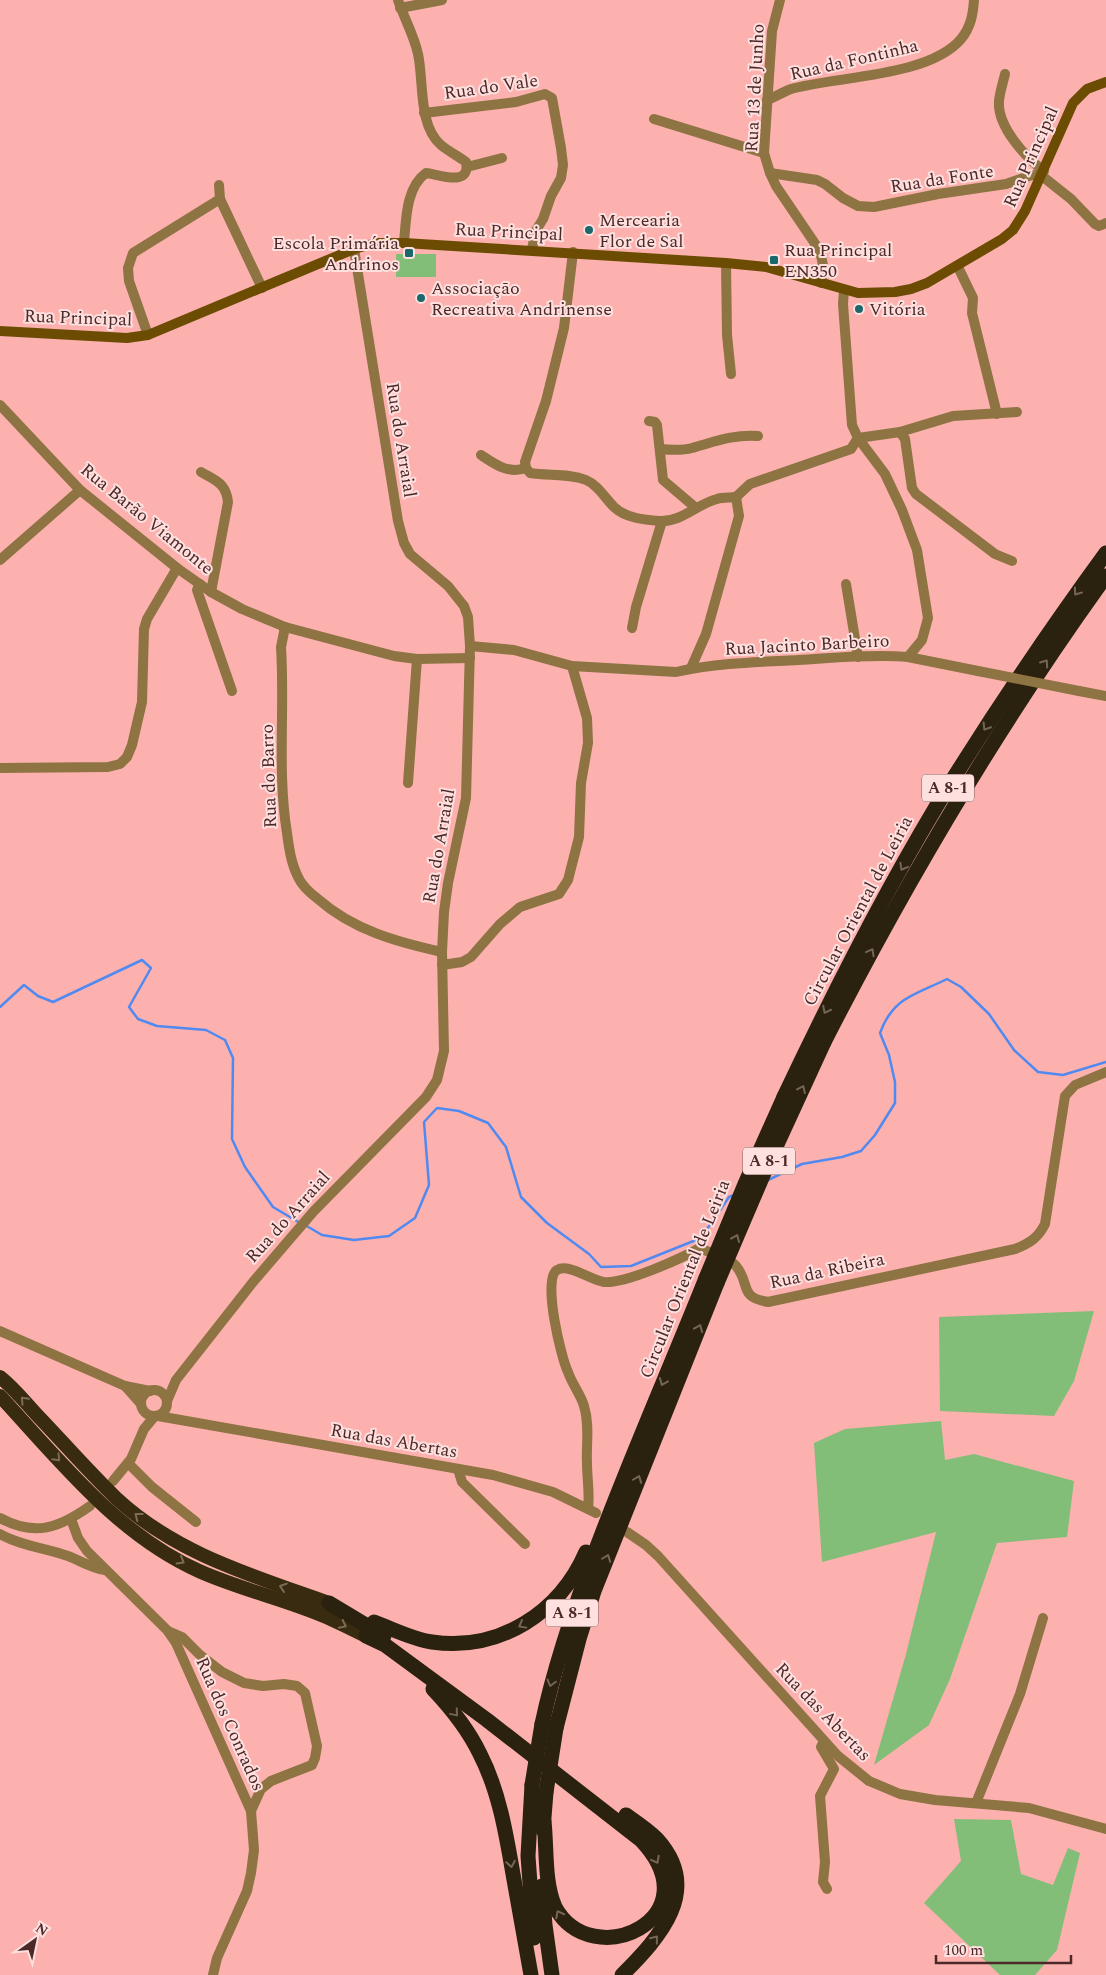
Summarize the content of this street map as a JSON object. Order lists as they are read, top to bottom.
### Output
{
  "streets": {
    "highway": ["A 8-1", "Circular Oriental de Leiria"],
    "main road": ["Rua Principal"],
    "street": [
      "Rua da Fontinha",
      "Rua do Vale",
      "Rua 13 de Junho",
      "Rua da Fonte",
      "Rua do Arraial",
      "Rua Barão Viamonte",
      "Rua Jacinto Barbeiro",
      "Rua do Barro",
      "Rua da Ribeira",
      "Rua das Abertas",
      "Rua dos Conrados"
    ]
  },
  "crossings": [
    ["Rua da Fontinha", "Rua 13 de Junho"],
    ["Rua do Vale", "Rua Principal"],
    ["Rua 13 de Junho", "Rua Principal"],
    ["Rua 13 de Junho", "Rua da Fonte"],
    ["Rua Principal", "Rua da Fonte"],
    ["Rua Principal", "Rua do Arraial"],
    ["Rua Principal", "Rua Jacinto Barbeiro"],
    ["Rua do Arraial", "Rua Barão Viamonte"],
    ["Rua do Arraial", "Rua Jacinto Barbeiro"],
    ["Rua do Arraial", "Rua do Barro"],
    ["Rua do Arraial", "Rua das Abertas"],
    ["Rua Barão Viamonte", "Rua do Barro"],
    ["Rua da Ribeira", "Rua das Abertas"]
  ],
  "places": {
    "other": ["Mercearia Flor de Sal", "Associação Recreativa Andrinense", "Vitória"],
    "transit": ["Escola Primária Andrinos", "Rua Principal EN350"]
  },
  "scale_bar": "100 m",
  "north": "top right"
}
